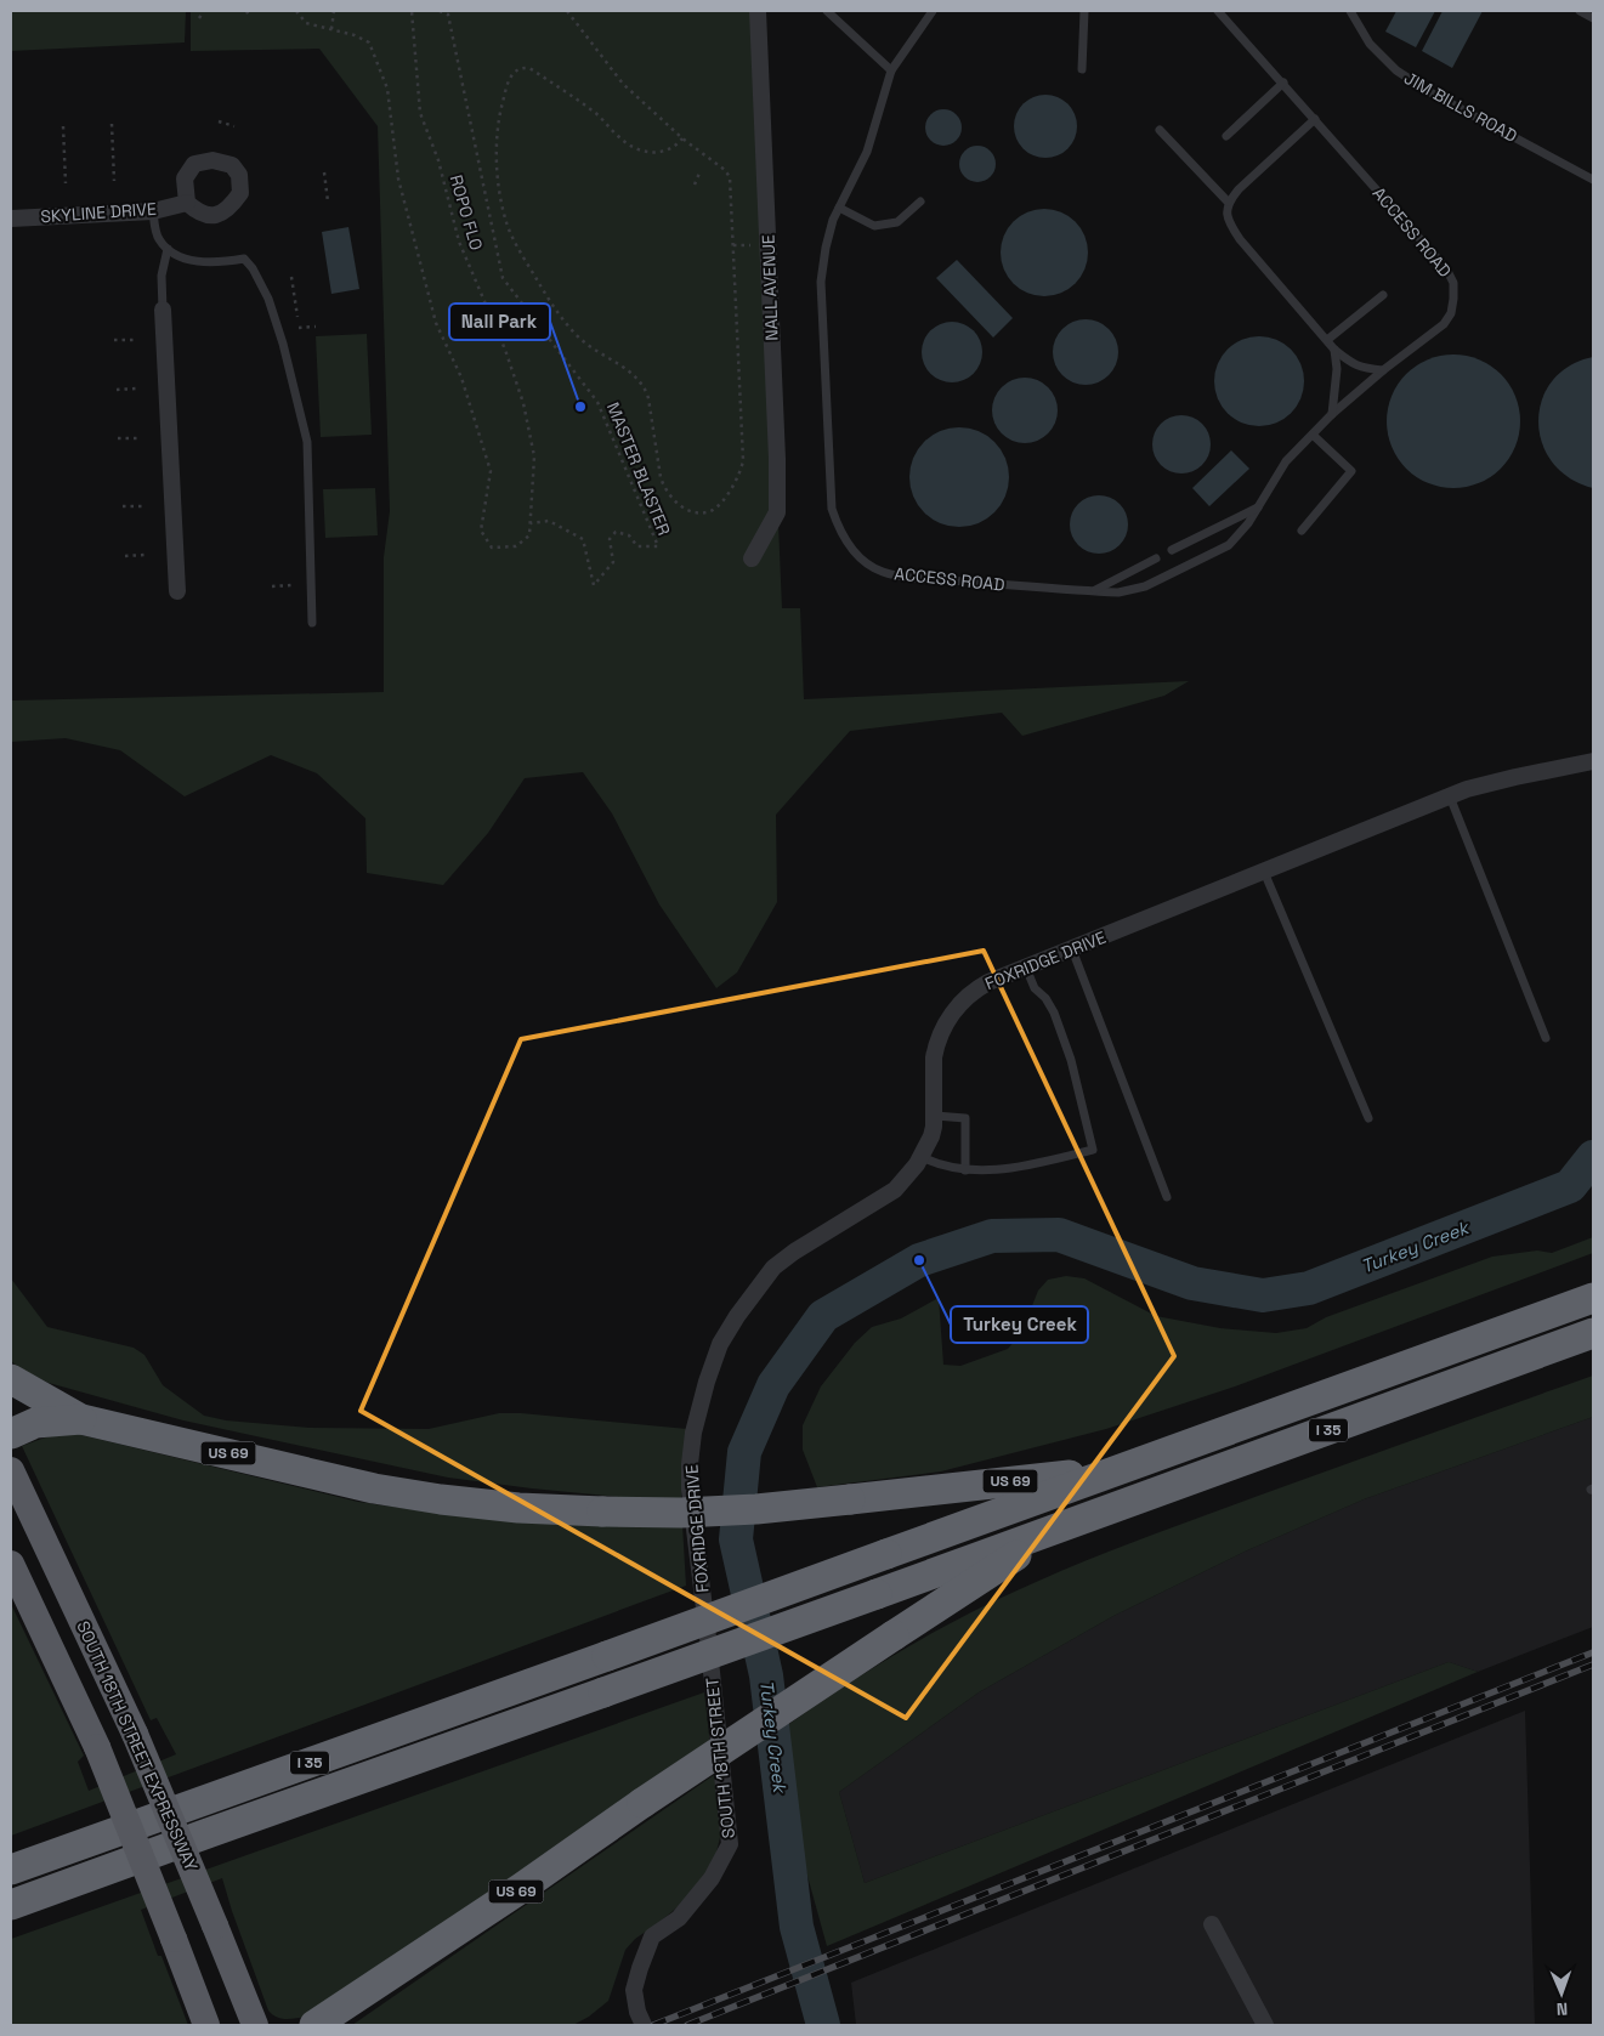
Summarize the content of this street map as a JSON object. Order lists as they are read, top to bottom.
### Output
{
  "streets": {
    "highway": ["I 35", "US 69", "SOUTH 18TH STREET EXPRESSWAY"],
    "street": [
      "SKYLINE DRIVE",
      "NALL AVENUE",
      "FOXRIDGE DRIVE",
      "SOUTH 18TH STREET"
    ],
    "lane": ["JIM BILLS ROAD", "ACCESS ROAD"],
    "path": ["ROPO FLO", "MASTER BLASTER"]
  },
  "crossings": [
    ["ROPO FLO", "MASTER BLASTER"],
    ["FOXRIDGE DRIVE", "SOUTH 18TH STREET"],
    ["I 35", "US 69"]
  ],
  "water": ["Turkey Creek"],
  "places": ["Nall Park", "Turkey Creek"],
  "north": "bottom"
}
